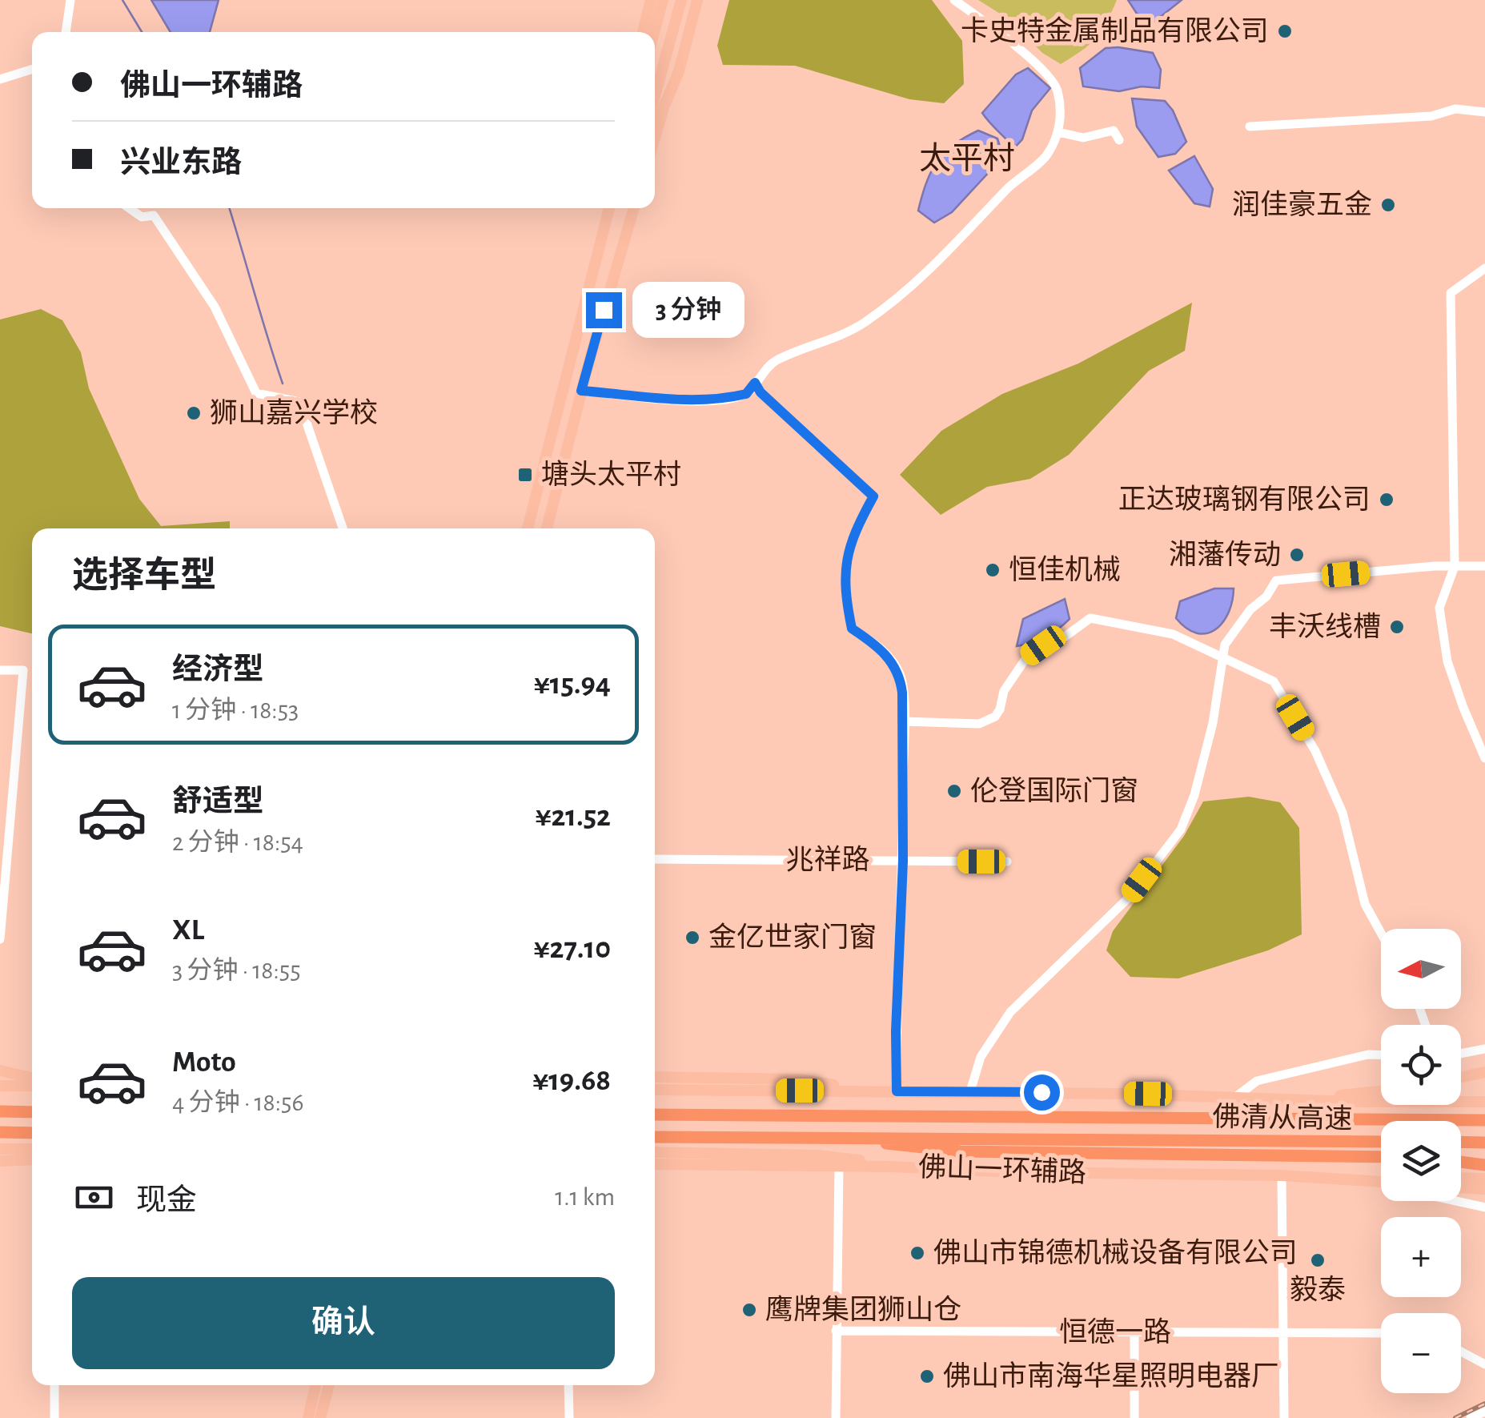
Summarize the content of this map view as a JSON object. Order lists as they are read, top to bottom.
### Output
{
  "streets": {
    "highway": ["佛清从高速"],
    "main road": ["佛山一环辅路"],
    "street": ["兆祥路", "恒德一路"]
  },
  "districts": ["太平村"],
  "places": {
    "other": [
      "卡史特金属制品有限公司",
      "润佳豪五金",
      "狮山嘉兴学校",
      "正达玻璃钢有限公司",
      "湘藩传动",
      "恒佳机械",
      "丰沃线槽",
      "伦登国际门窗",
      "金亿世家门窗",
      "佛山市锦德机械设备有限公司",
      "毅泰",
      "鹰牌集团狮山仓",
      "佛山市南海华星照明电器厂"
    ],
    "transit": ["塘头太平村"]
  },
  "north": "left",
  "page": {
    "banner": ["佛山一环辅路", "兴业东路"],
    "bubble": "3 分钟",
    "heading": "选择车型",
    "list": [
      {
        "name": "经济型",
        "note": "1 分钟 · 18:53",
        "value": "¥15.94"
      },
      {
        "name": "舒适型",
        "note": "2 分钟 · 18:54",
        "value": "¥21.52"
      },
      {
        "name": "XL",
        "note": "3 分钟 · 18:55",
        "value": "¥27.10"
      },
      {
        "name": "Moto",
        "note": "4 分钟 · 18:56",
        "value": "¥19.68"
      }
    ],
    "map_buttons": ["+", "−"],
    "pay": ["现金", "1.1 km"],
    "buttons": "确认"
  }
}
